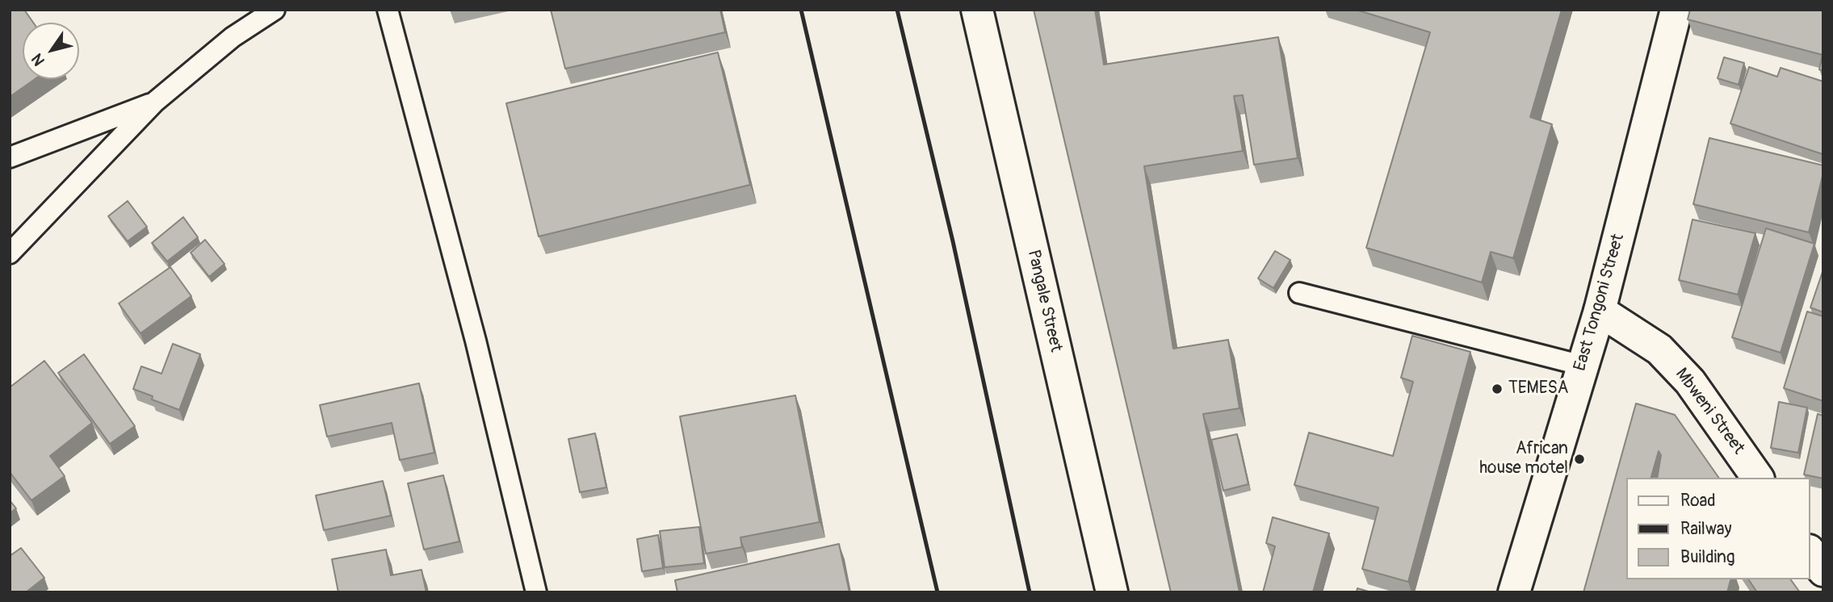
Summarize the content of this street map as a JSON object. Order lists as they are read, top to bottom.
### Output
{
  "streets": {
    "street": ["Pangale Street", "East Tongoni Street", "Mbweni Street"]
  },
  "crossings": [
    ["East Tongoni Street", "Mbweni Street"]
  ],
  "places": ["TEMESA", "African house motel"],
  "legend": ["Road", "Railway", "Building"],
  "north": "bottom left"
}
